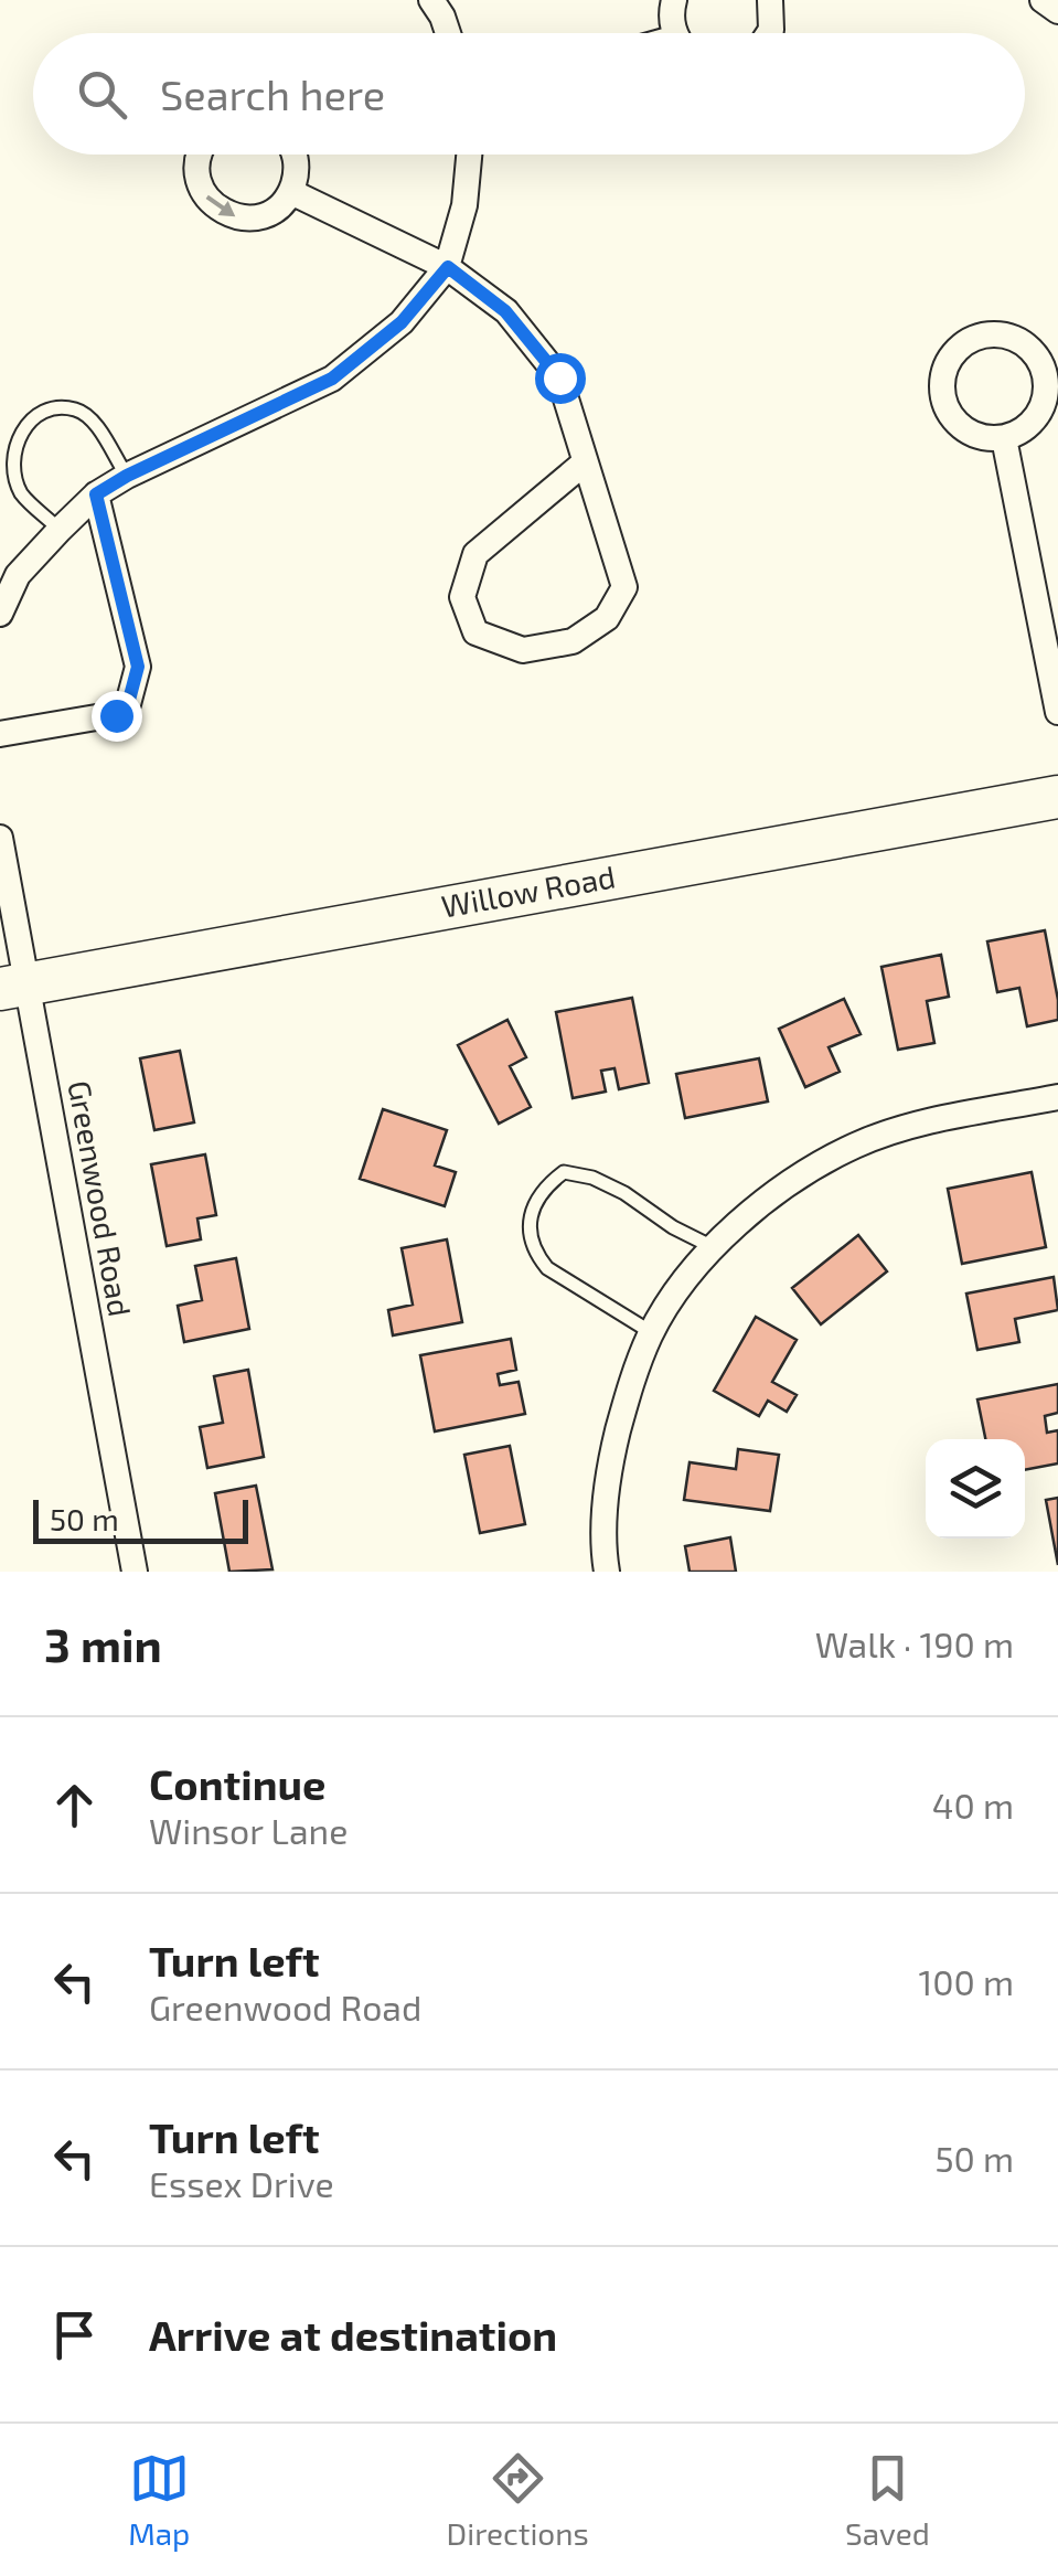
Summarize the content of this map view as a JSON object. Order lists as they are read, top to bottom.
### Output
{
  "streets": {
    "main road": ["Willow Road"],
    "street": ["Greenwood Road"]
  },
  "crossings": [
    ["Willow Road", "Greenwood Road"]
  ],
  "scale_bar": "50 m",
  "page": {
    "search": "Search here",
    "scale": "50 m",
    "heading": ["3 min", "Walk · 190 m"],
    "list": [
      ["Continue", "Winsor Lane", "40 m"],
      ["Turn left", "Greenwood Road", "100 m"],
      ["Turn left", "Essex Drive", "50 m"],
      "Arrive at destination"
    ],
    "nav": ["Map", "Directions", "Saved"]
  }
}
